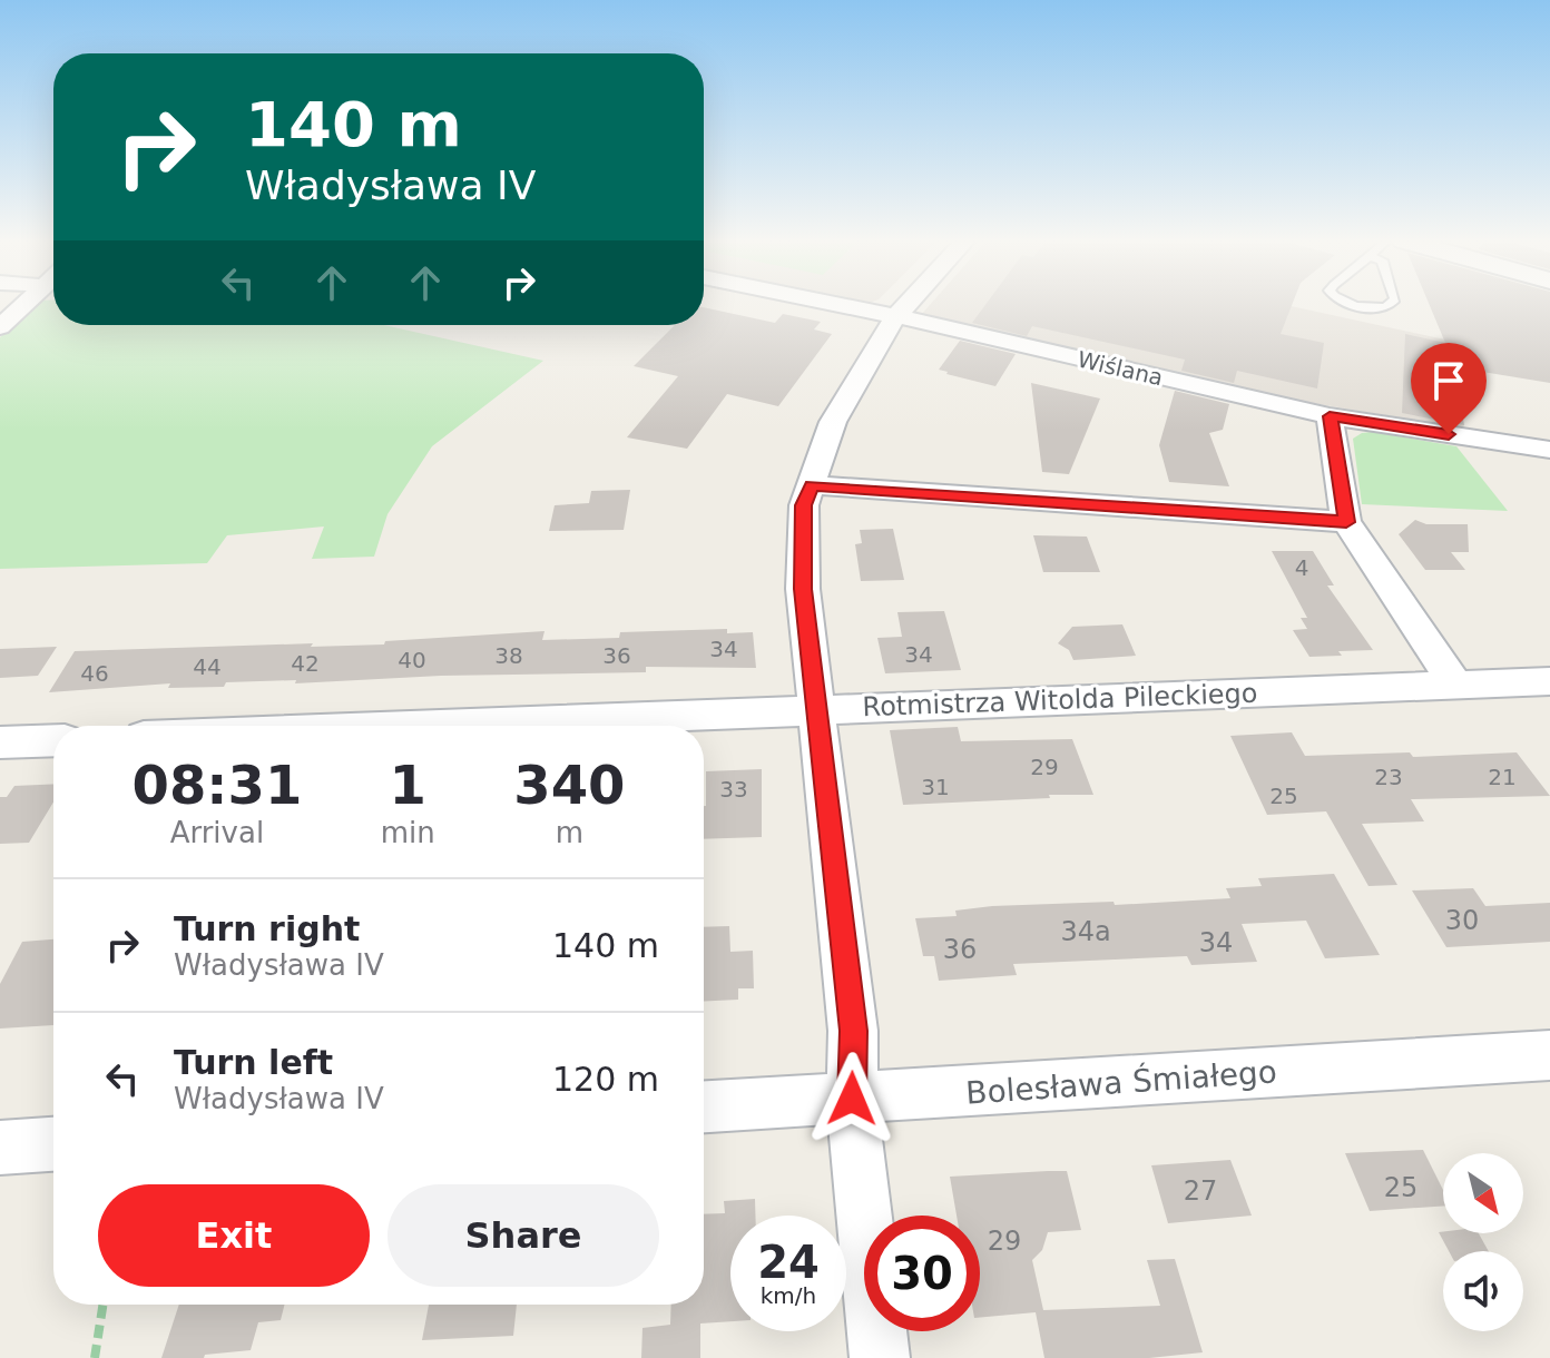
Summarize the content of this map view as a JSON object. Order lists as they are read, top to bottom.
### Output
{
  "streets": {
    "street": ["Wiślana", "Rotmistrza Witolda Pileckiego", "Bolesława Śmiałego"]
  },
  "house_numbers": [
    "4",
    "34",
    "34",
    "38",
    "36",
    "40",
    "42",
    "44",
    "46",
    "29",
    "23",
    "21",
    "31",
    "33",
    "25",
    "30",
    "34a",
    "34",
    "36",
    "25",
    "27",
    "29"
  ],
  "north": "bottom right",
  "page": {
    "turn": ["140 m", "Władysława IV"],
    "eta": [
      "08:31",
      "Arrival",
      "1",
      "min",
      "340",
      "m"
    ],
    "list": [
      {
        "name": "Turn right",
        "note": "Władysława IV",
        "value": "140 m"
      },
      {
        "name": "Turn left",
        "note": "Władysława IV",
        "value": "120 m"
      }
    ],
    "buttons": ["Exit", "Share"],
    "speed": "24 km/h",
    "limit": "30"
  }
}
